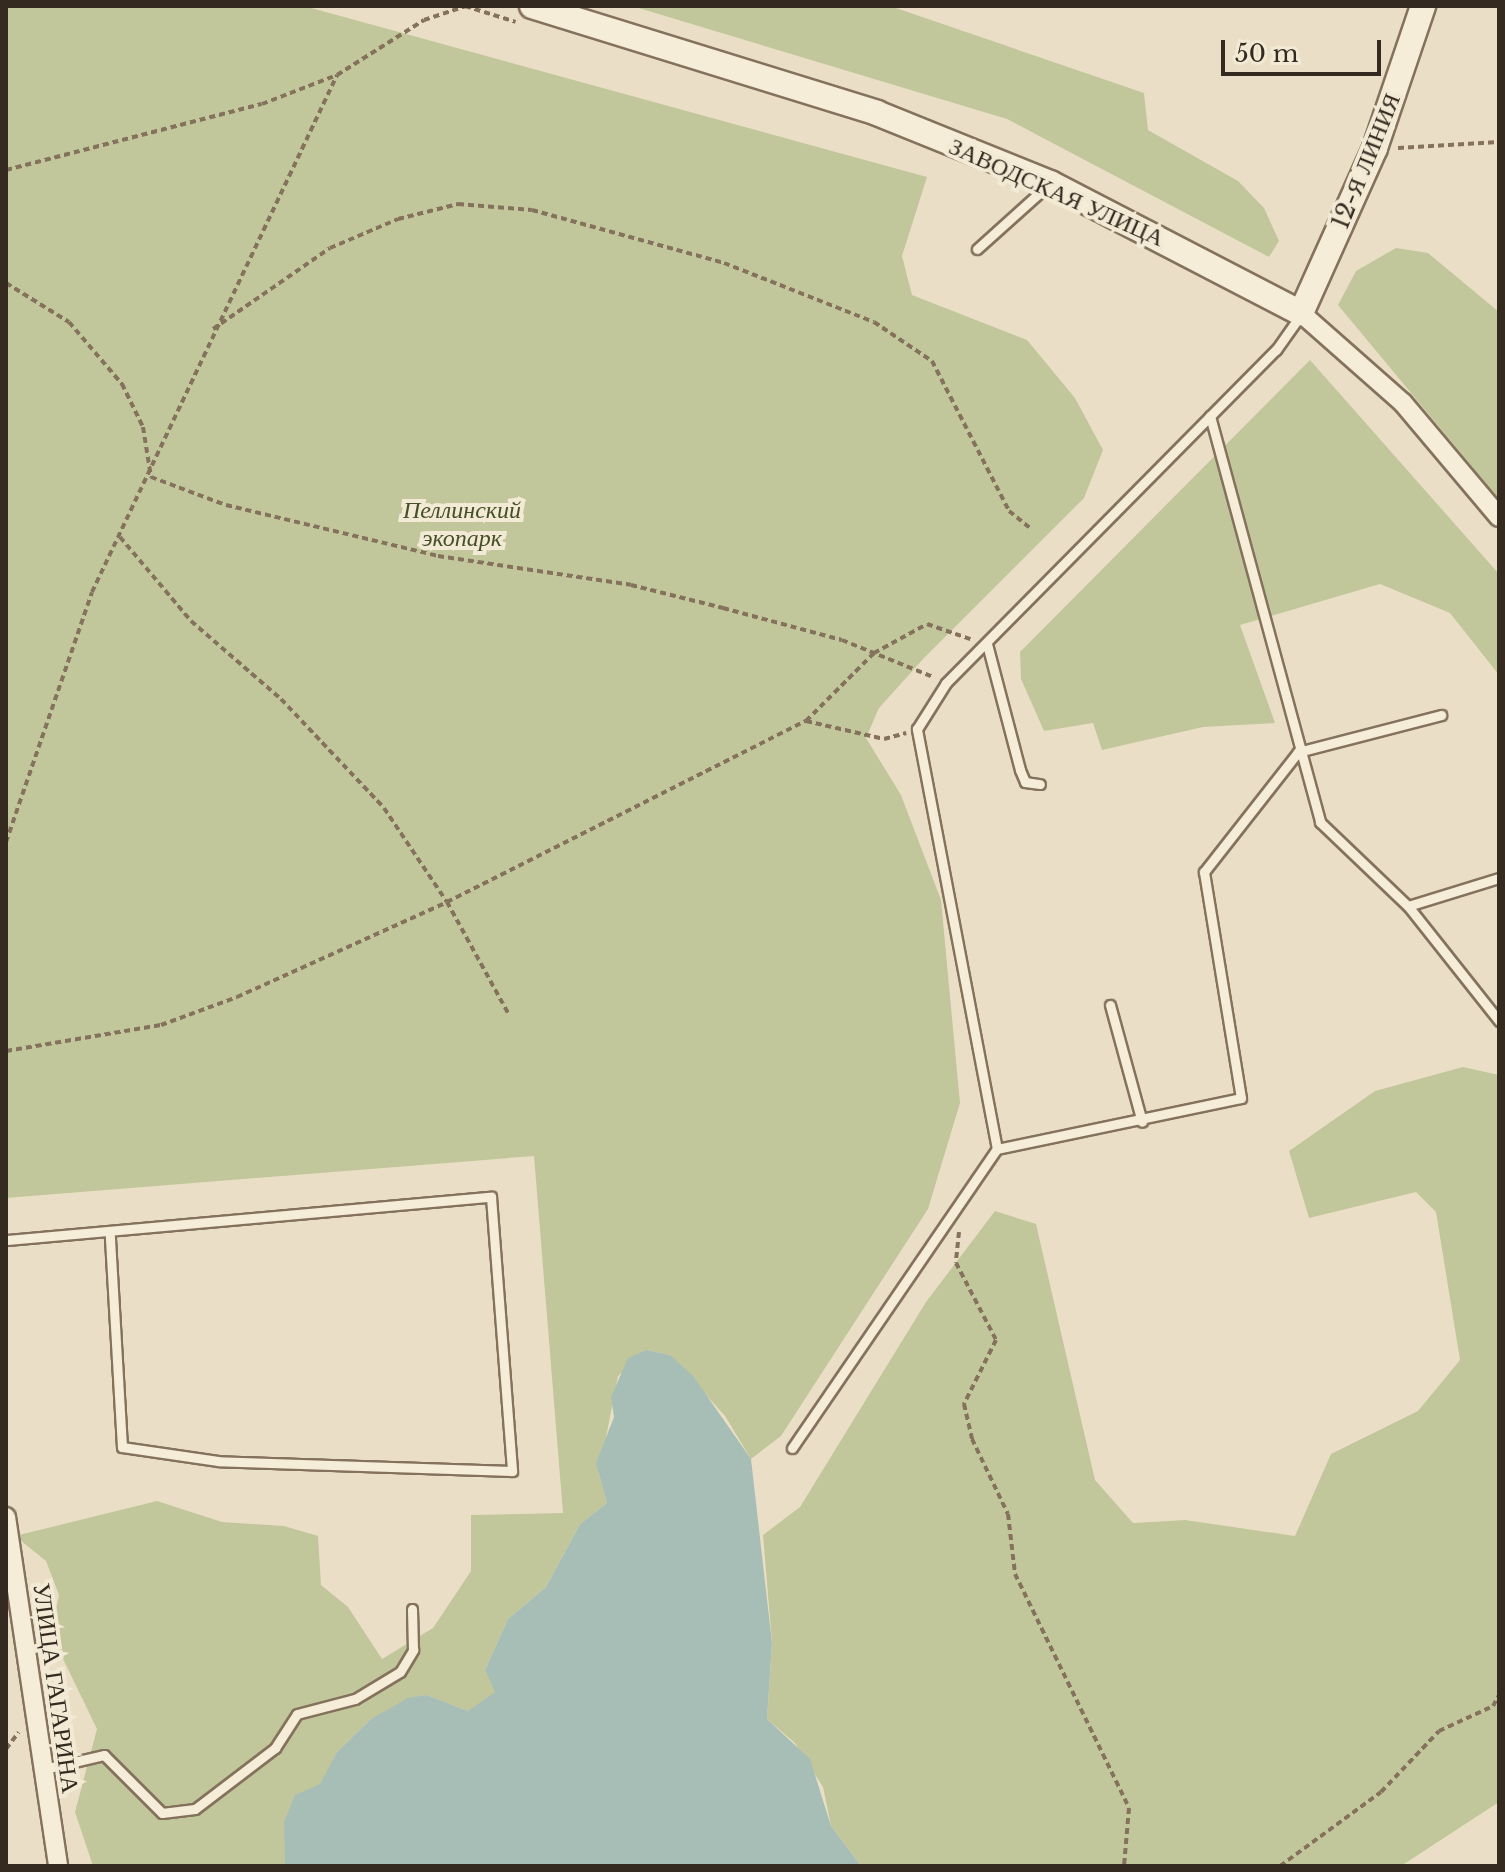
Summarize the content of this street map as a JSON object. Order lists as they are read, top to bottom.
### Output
{
  "streets": {
    "street": ["12-Я ЛИНИЯ", "ЗАВОДСКАЯ УЛИЦА", "УЛИЦА ГАГАРИНА"]
  },
  "crossings": [
    ["12-Я ЛИНИЯ", "ЗАВОДСКАЯ УЛИЦА"]
  ],
  "parks": ["Пеллинский экопарк"],
  "scale_bar": "50 m"
}
